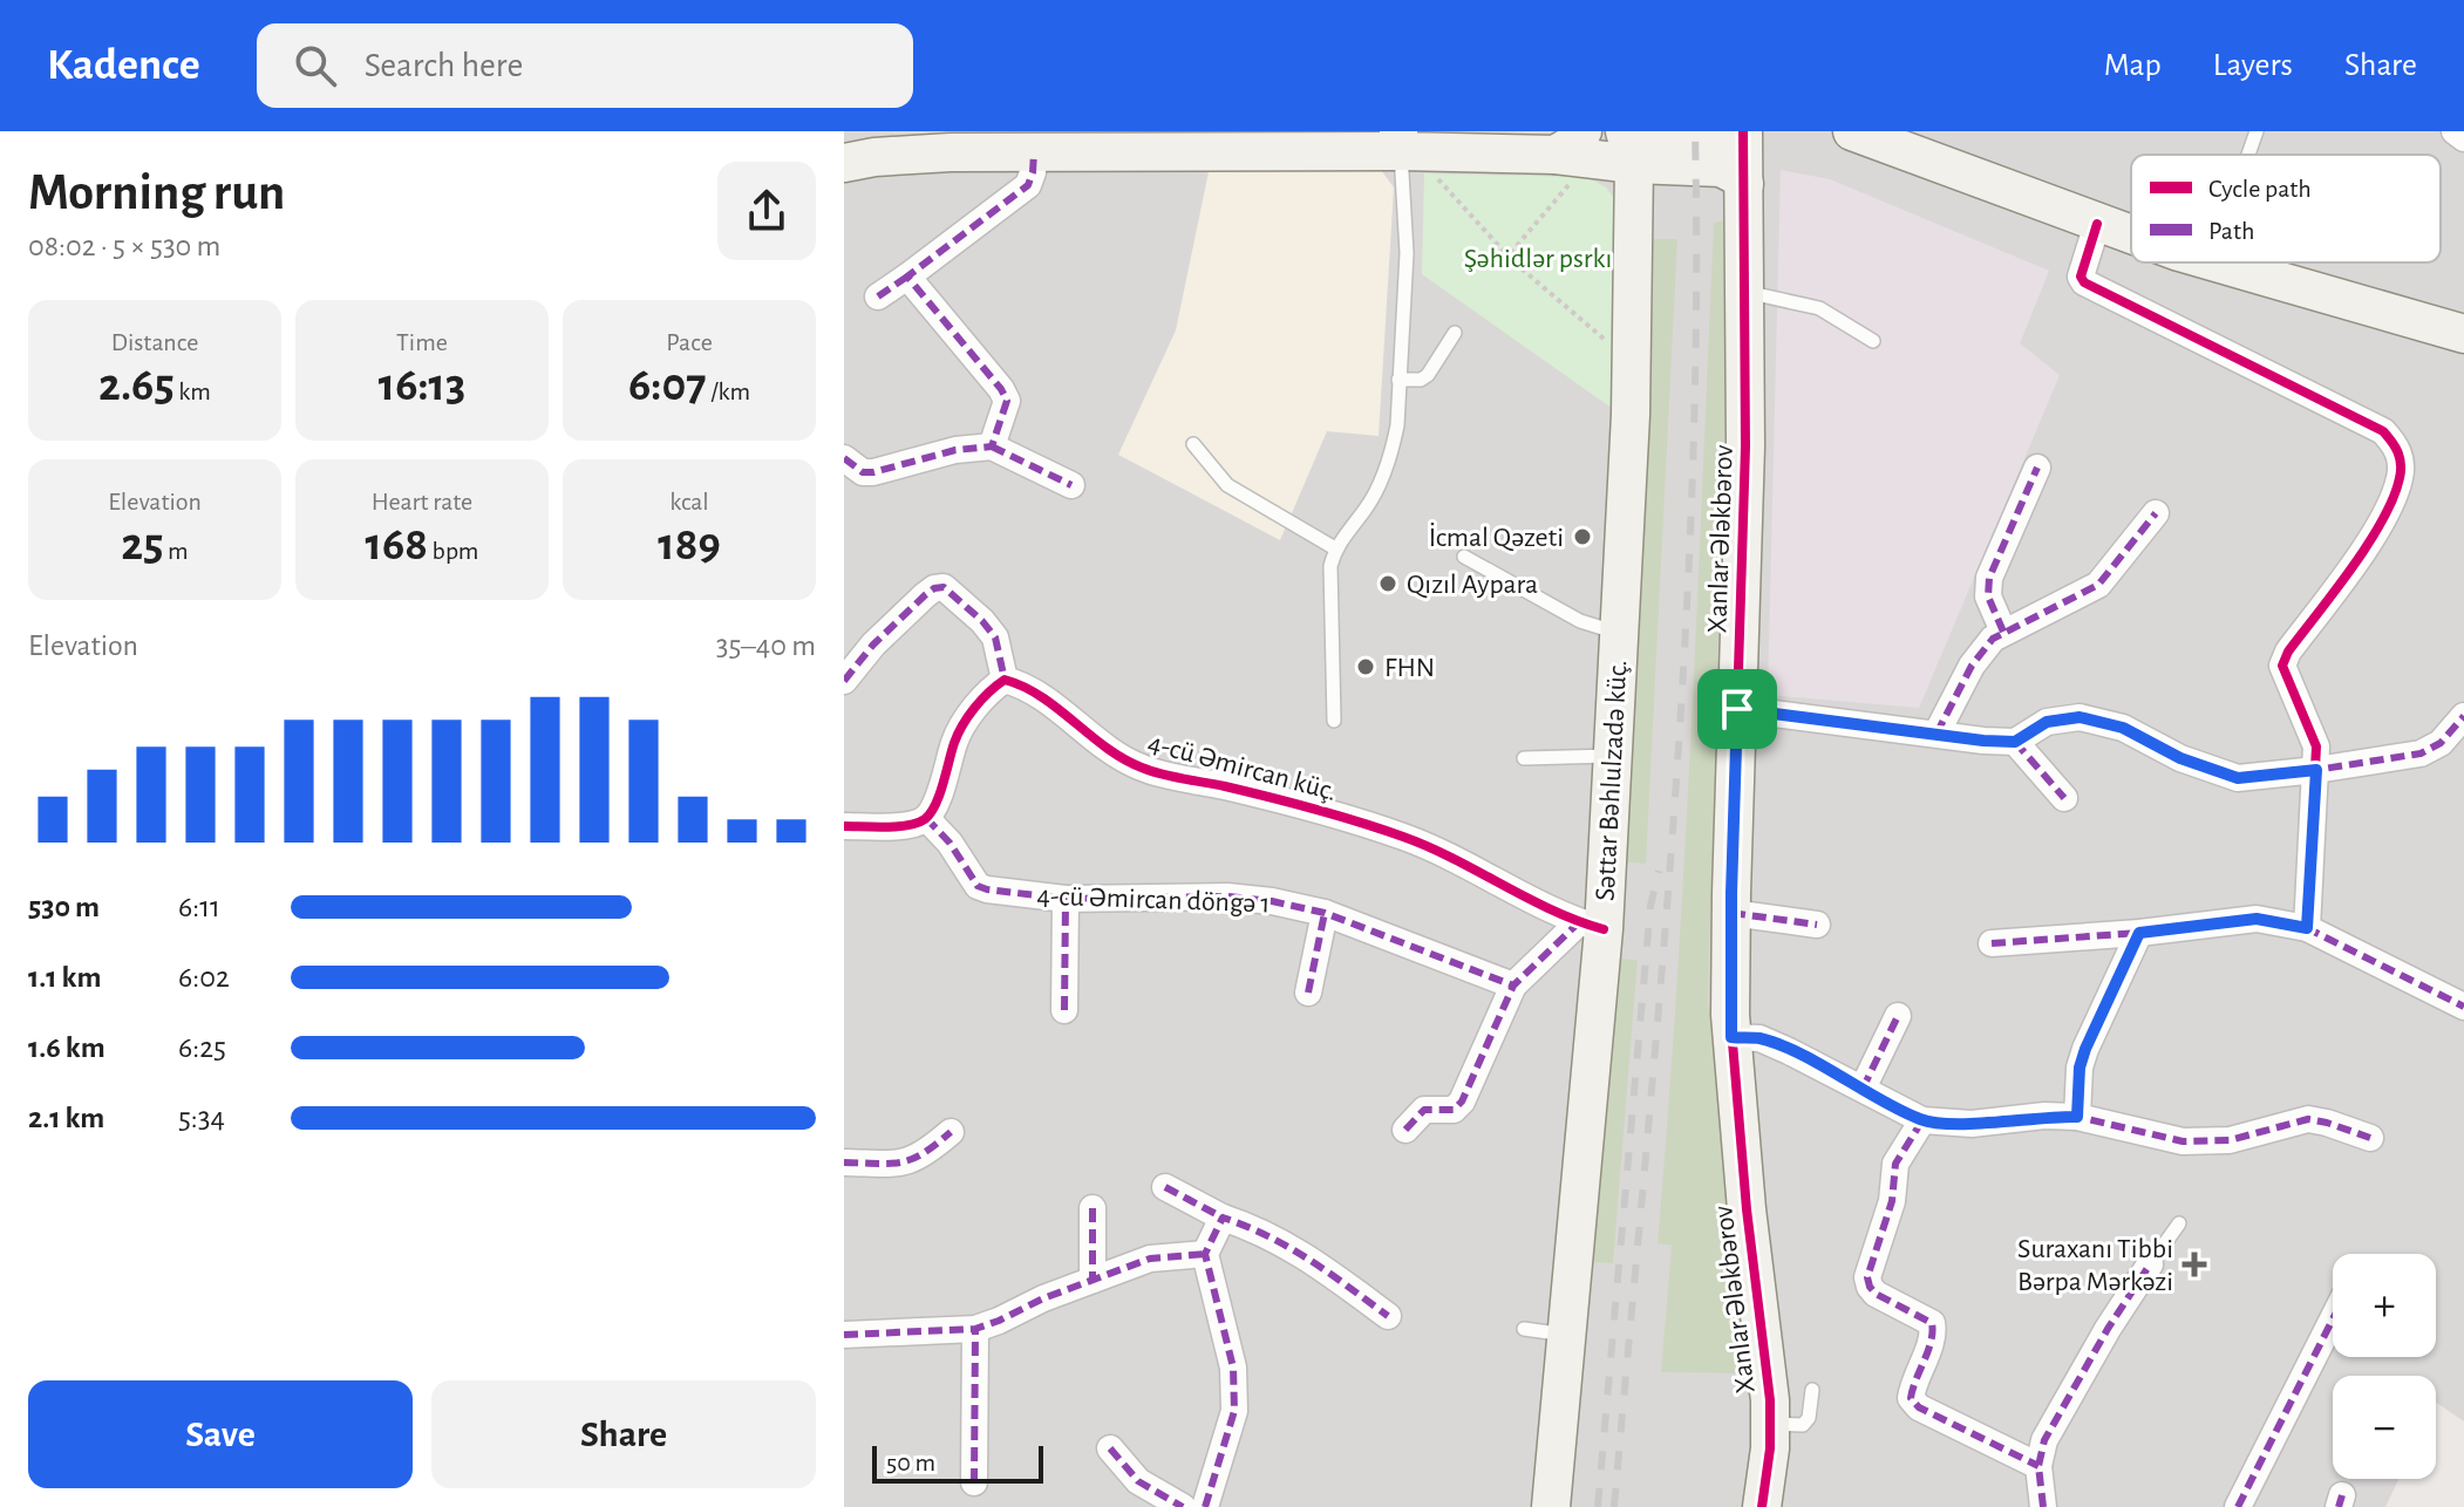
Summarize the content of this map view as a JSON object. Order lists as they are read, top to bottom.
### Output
{
  "streets": {
    "main road": ["Xanlar Ələkbərov", "Səttar Bəhlulzadə küç."],
    "street": ["4-cü Əmircan küç.", "4-cü Əmircan döngə 1"]
  },
  "crossings": [
    ["4-cü Əmircan küç.", "Səttar Bəhlulzadə küç."]
  ],
  "parks": ["Şəhidlər psrkı"],
  "places": {
    "other": ["İcmal Qəzeti", "Qızıl Aypara", "FHN"],
    "health": ["Suraxanı Tibbi Bərpa Mərkəzi"]
  },
  "legend": ["Cycle path", "Path"],
  "scale_bar": "50 m",
  "page": {
    "header": "Kadence",
    "search": "Search here",
    "nav": ["Map", "Layers", "Share"],
    "heading": ["Morning run", "08:02 · 5 × 530 m"],
    "stats": [
      ["Distance", "2.65 km"],
      ["Time", "16:13"],
      ["Pace", "6:07 /km"],
      ["Elevation", "25 m"],
      ["Heart rate", "168 bpm"],
      ["kcal", "189"]
    ],
    "chart": ["Elevation", "35–40 m"],
    "list": [
      {
        "name": "530 m",
        "note": "6:11"
      },
      {
        "name": "1.1 km",
        "note": "6:02"
      },
      {
        "name": "1.6 km",
        "note": "6:25"
      },
      {
        "name": "2.1 km",
        "note": "5:34"
      }
    ],
    "map_buttons": ["+", "−"],
    "buttons": ["Save", "Share"],
    "scale": "50 m"
  }
}
